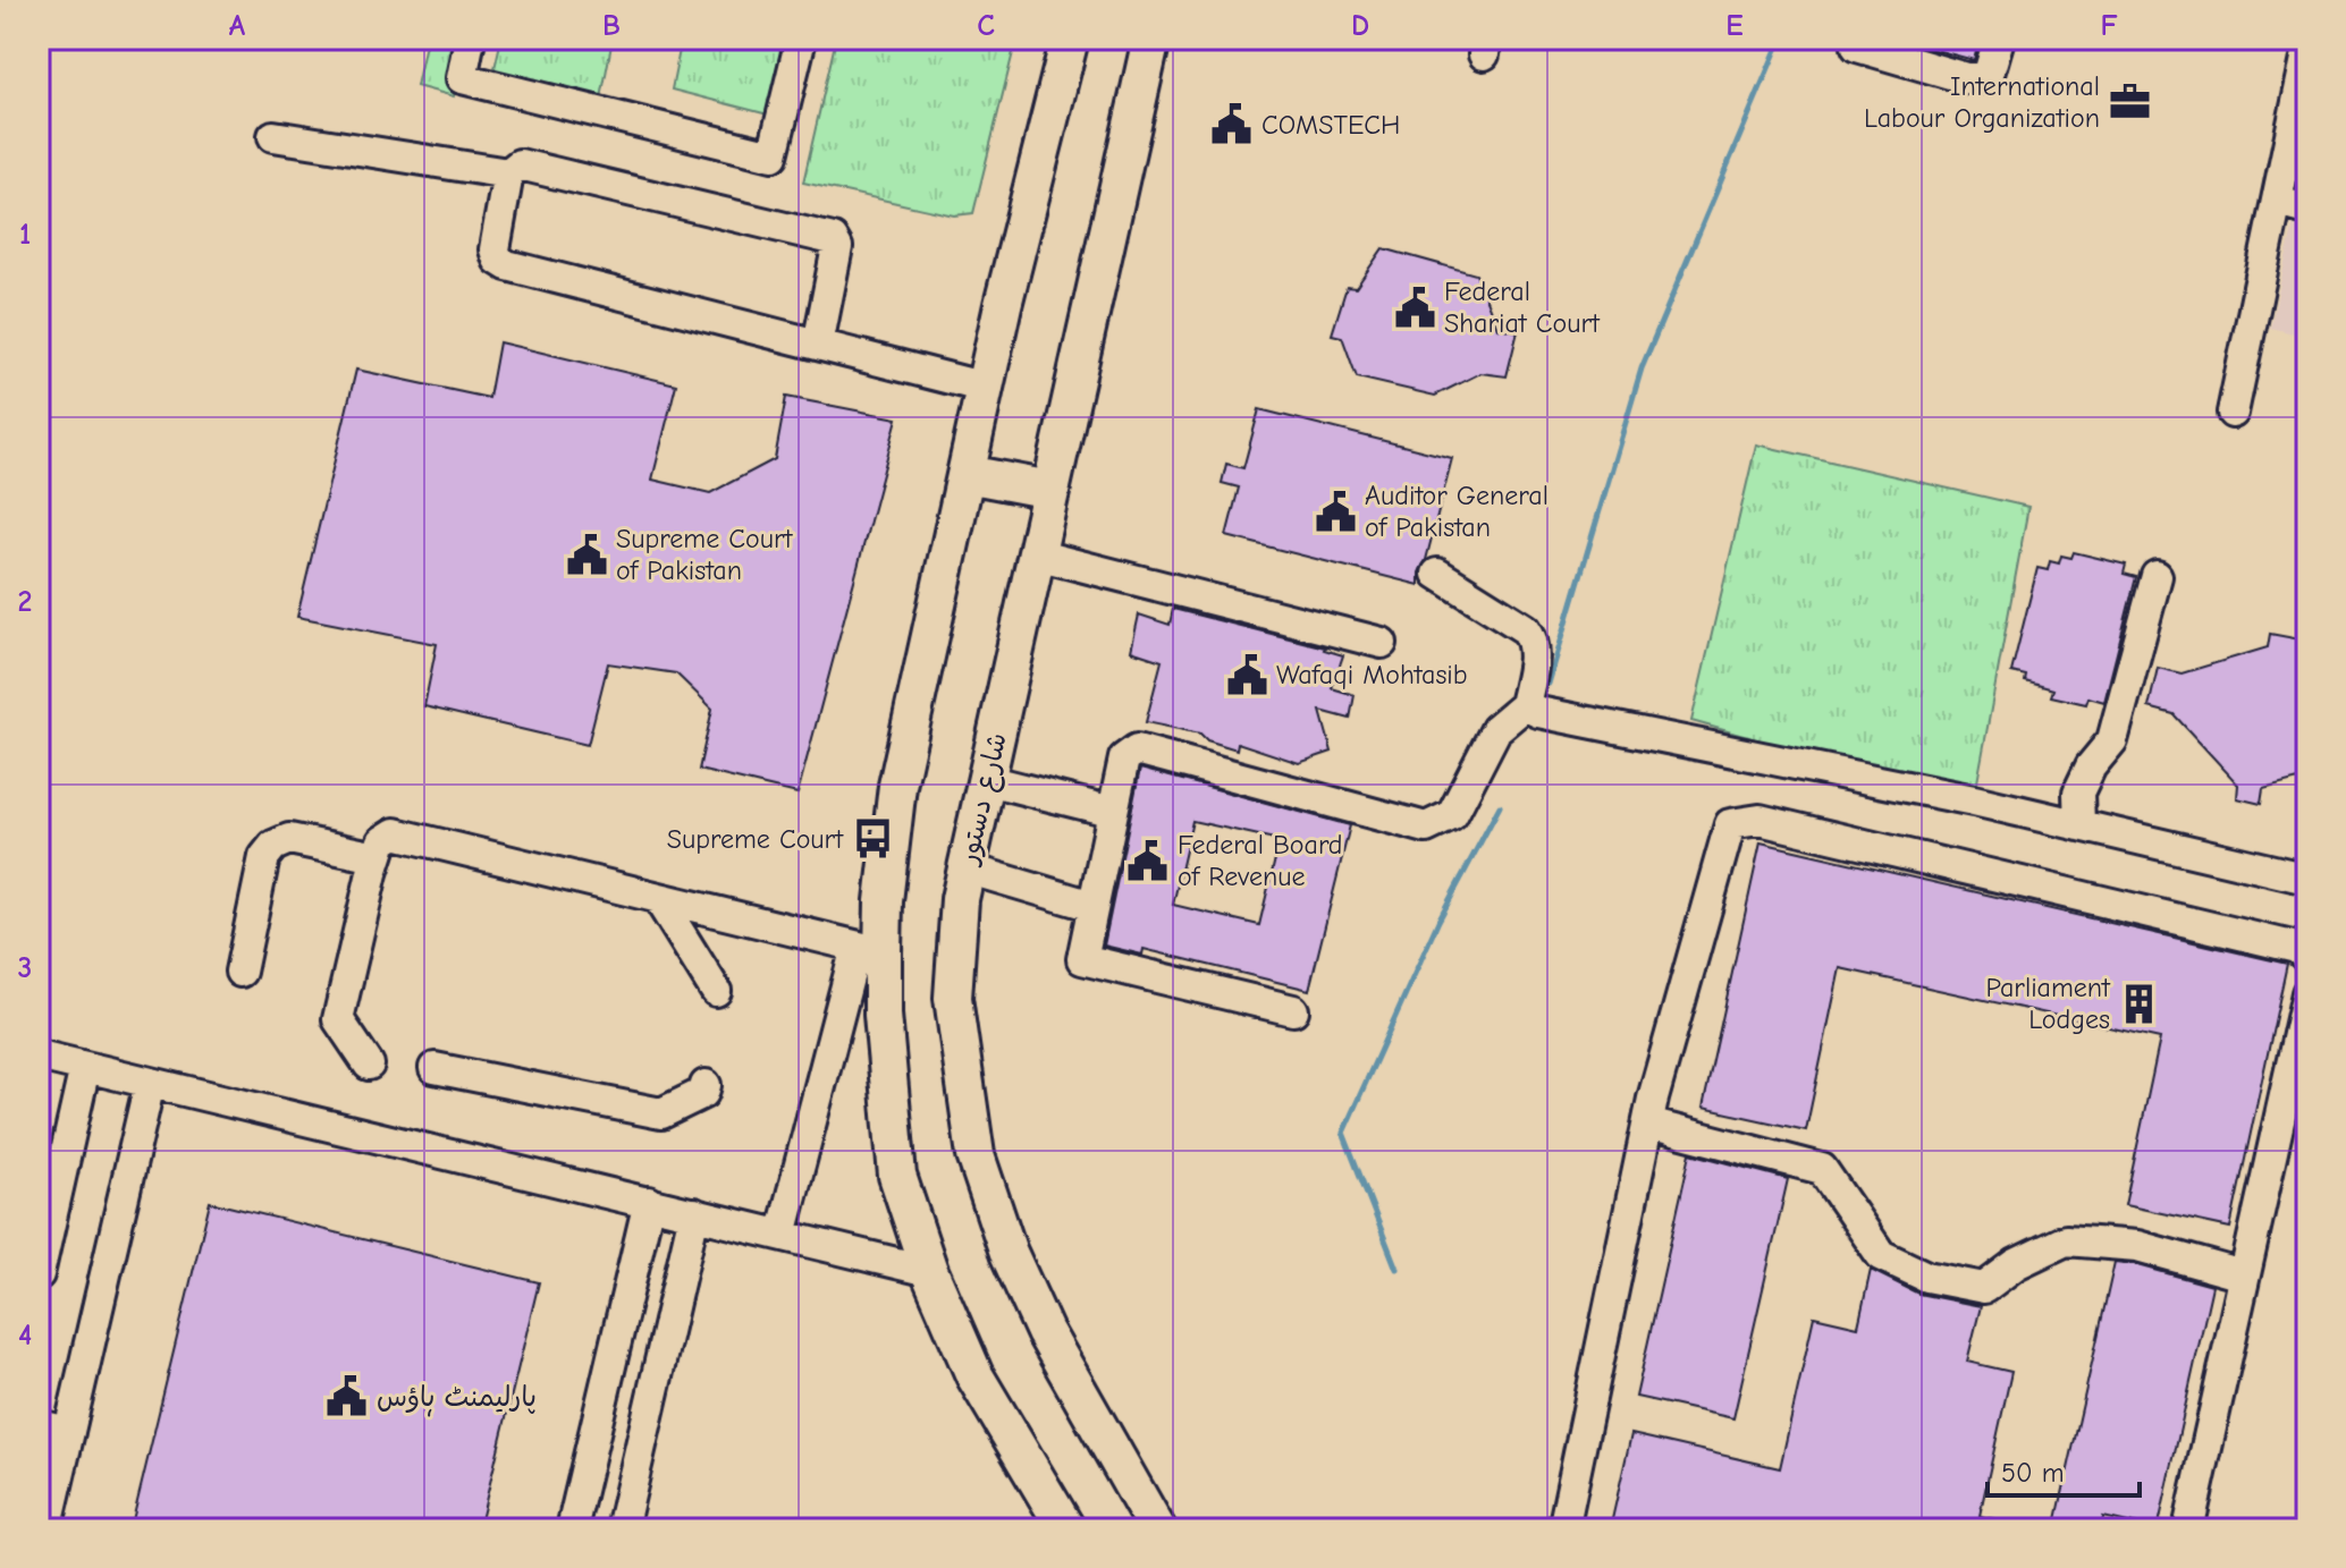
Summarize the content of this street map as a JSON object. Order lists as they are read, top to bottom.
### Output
{
  "streets": {
    "main road": ["شارع دستور"]
  },
  "places": {
    "office": ["International Labour Organization"],
    "public building": [
      "COMSTECH",
      "Federal Shariat Court",
      "Auditor General of Pakistan",
      "Supreme Court of Pakistan",
      "Wafaqi Mohtasib",
      "Federal Board of Revenue",
      "پارلیمنٹ ہاؤس"
    ],
    "bus stop": ["Supreme Court"],
    "building": ["Parliament Lodges"]
  },
  "scale_bar": "50 m",
  "grid": {
    "columns": [
      "A",
      "B",
      "C",
      "D",
      "E",
      "F"
    ],
    "rows": [
      "1",
      "2",
      "3",
      "4"
    ]
  }
}
